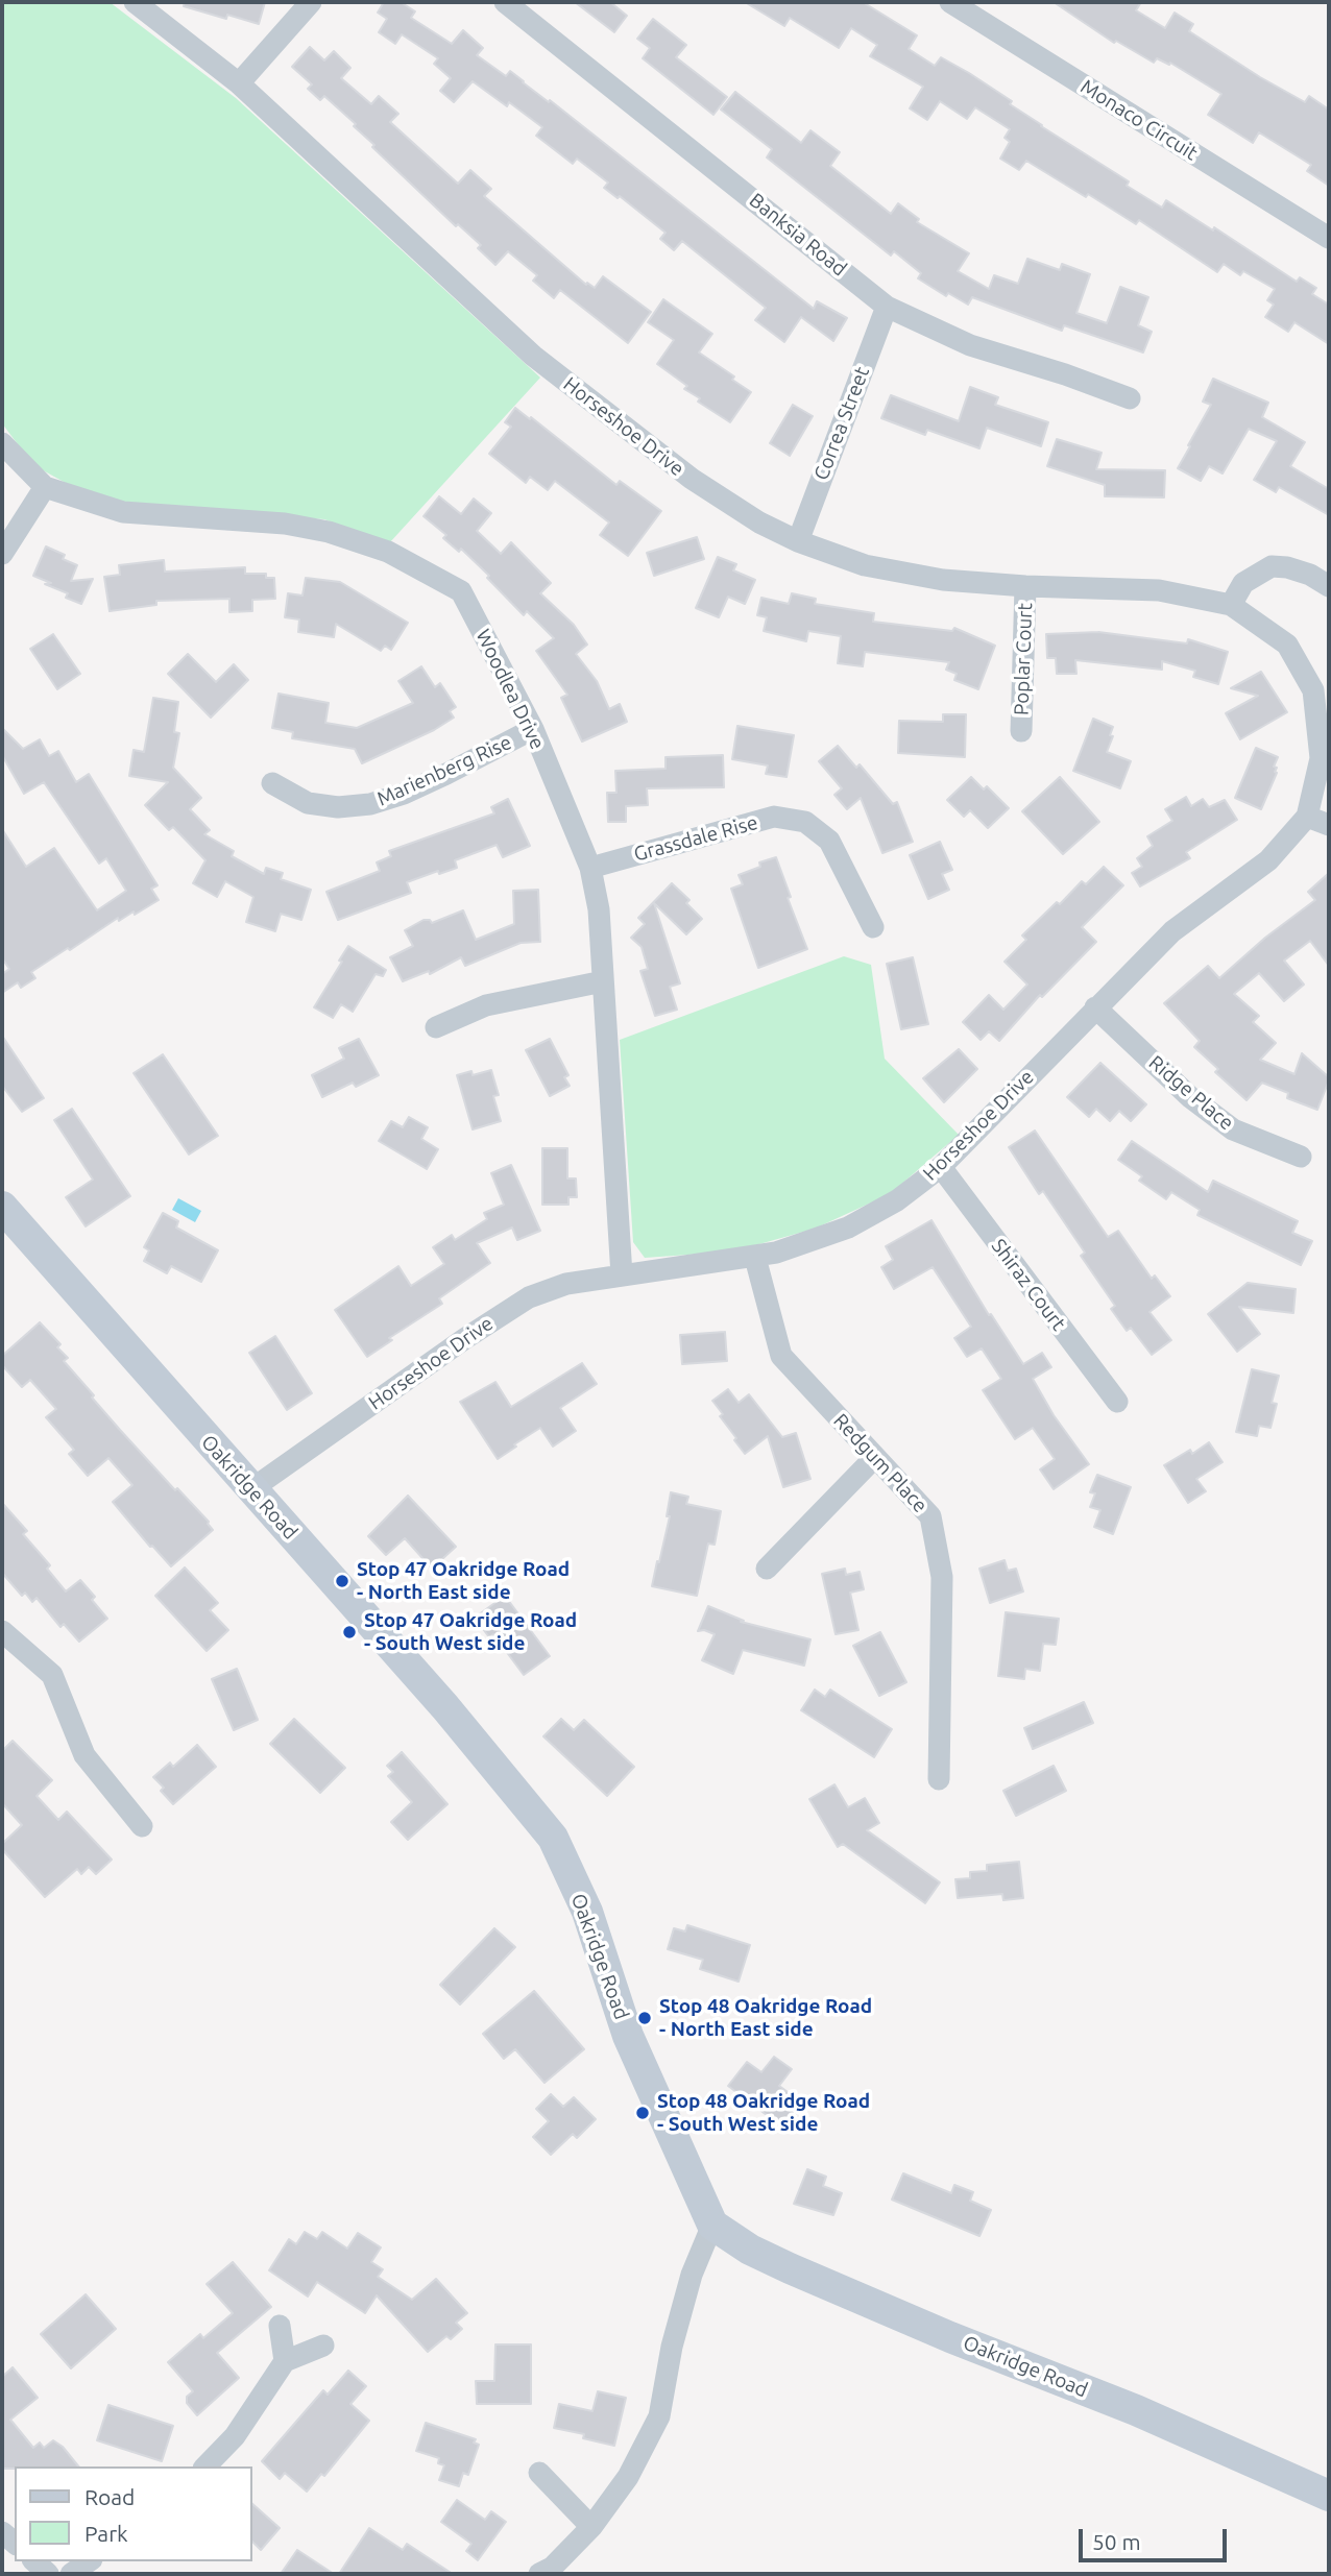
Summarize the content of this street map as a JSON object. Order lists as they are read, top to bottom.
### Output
{
  "streets": {
    "street": [
      "Monaco Circuit",
      "Banksia Road",
      "Correa Street",
      "Horseshoe Drive",
      "Poplar Court",
      "Woodlea Drive",
      "Marienberg Rise",
      "Grassdale Rise",
      "Ridge Place",
      "Shiraz Court",
      "Redgum Place",
      "Oakridge Road"
    ]
  },
  "crossings": [
    ["Banksia Road", "Correa Street"],
    ["Correa Street", "Horseshoe Drive"],
    ["Horseshoe Drive", "Poplar Court"],
    ["Horseshoe Drive", "Woodlea Drive"],
    ["Horseshoe Drive", "Ridge Place"],
    ["Horseshoe Drive", "Shiraz Court"],
    ["Horseshoe Drive", "Redgum Place"],
    ["Horseshoe Drive", "Oakridge Road"],
    ["Woodlea Drive", "Marienberg Rise"],
    ["Woodlea Drive", "Grassdale Rise"]
  ],
  "places": [
    "Stop 47 Oakridge Road - North East side",
    "Stop 47 Oakridge Road - South West side",
    "Stop 48 Oakridge Road - North East side",
    "Stop 48 Oakridge Road - South West side"
  ],
  "legend": ["Road", "Park"],
  "scale_bar": "50 m"
}
